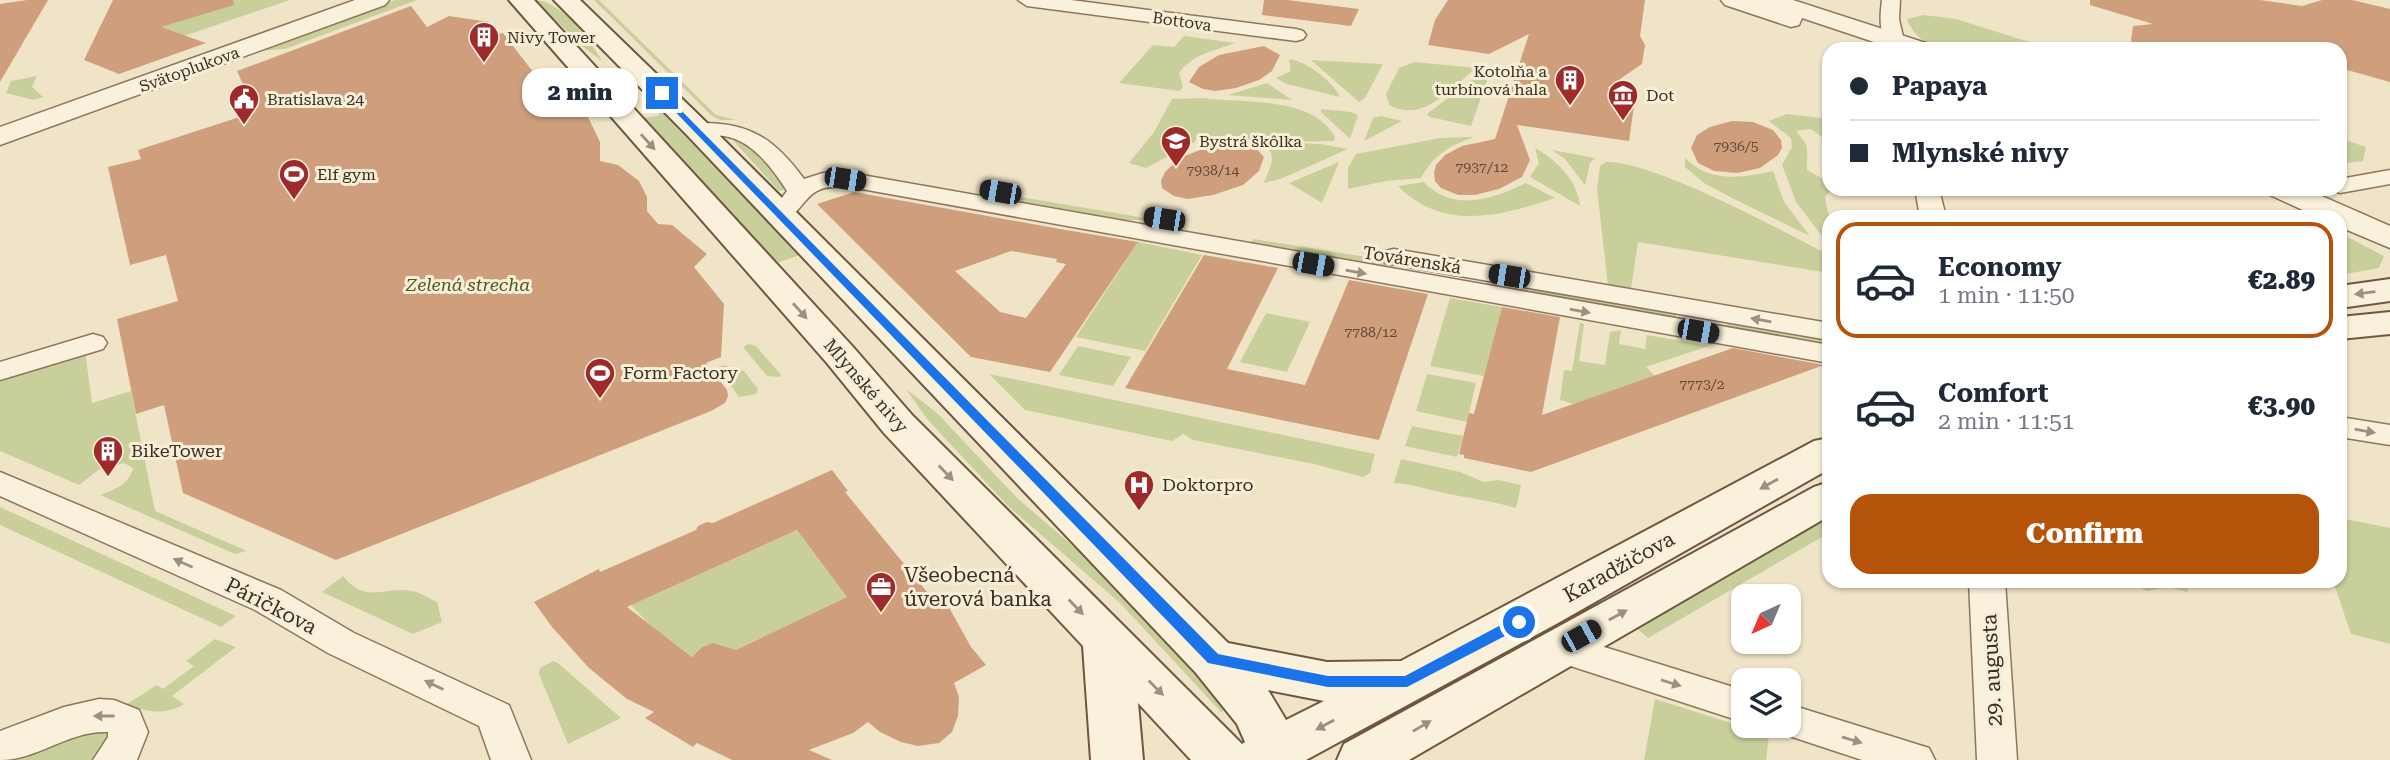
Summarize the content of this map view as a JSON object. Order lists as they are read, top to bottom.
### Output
{
  "streets": {
    "main road": ["Mlynské nivy", "Karadžičova"],
    "street": [
      "Bottova",
      "Svätoplukova",
      "Továrenská",
      "Páričkova",
      "29. augusta"
    ]
  },
  "one_way": ["Páričkova"],
  "parks": ["Zelená strecha"],
  "places": {
    "building": ["Nivy Tower", "Kotolňa a turbínová hala", "BikeTower"],
    "museum": ["Dot"],
    "public building": ["Bratislava 24"],
    "school or university": ["Bystrá škôlka"],
    "sports": ["Elf gym", "Form Factory"],
    "hospital": ["Doktorpro"],
    "office": ["Všeobecná úverová banka"]
  },
  "house_numbers": [
    "7936/5",
    "7937/12",
    "7938/14",
    "7788/12",
    "7773/2"
  ],
  "north": "bottom left",
  "page": {
    "banner": ["Papaya", "Mlynské nivy"],
    "bubble": "2 min",
    "list": [
      {
        "name": "Economy",
        "note": "1 min · 11:50",
        "value": "€2.89"
      },
      {
        "name": "Comfort",
        "note": "2 min · 11:51",
        "value": "€3.90"
      }
    ],
    "buttons": "Confirm"
  }
}
